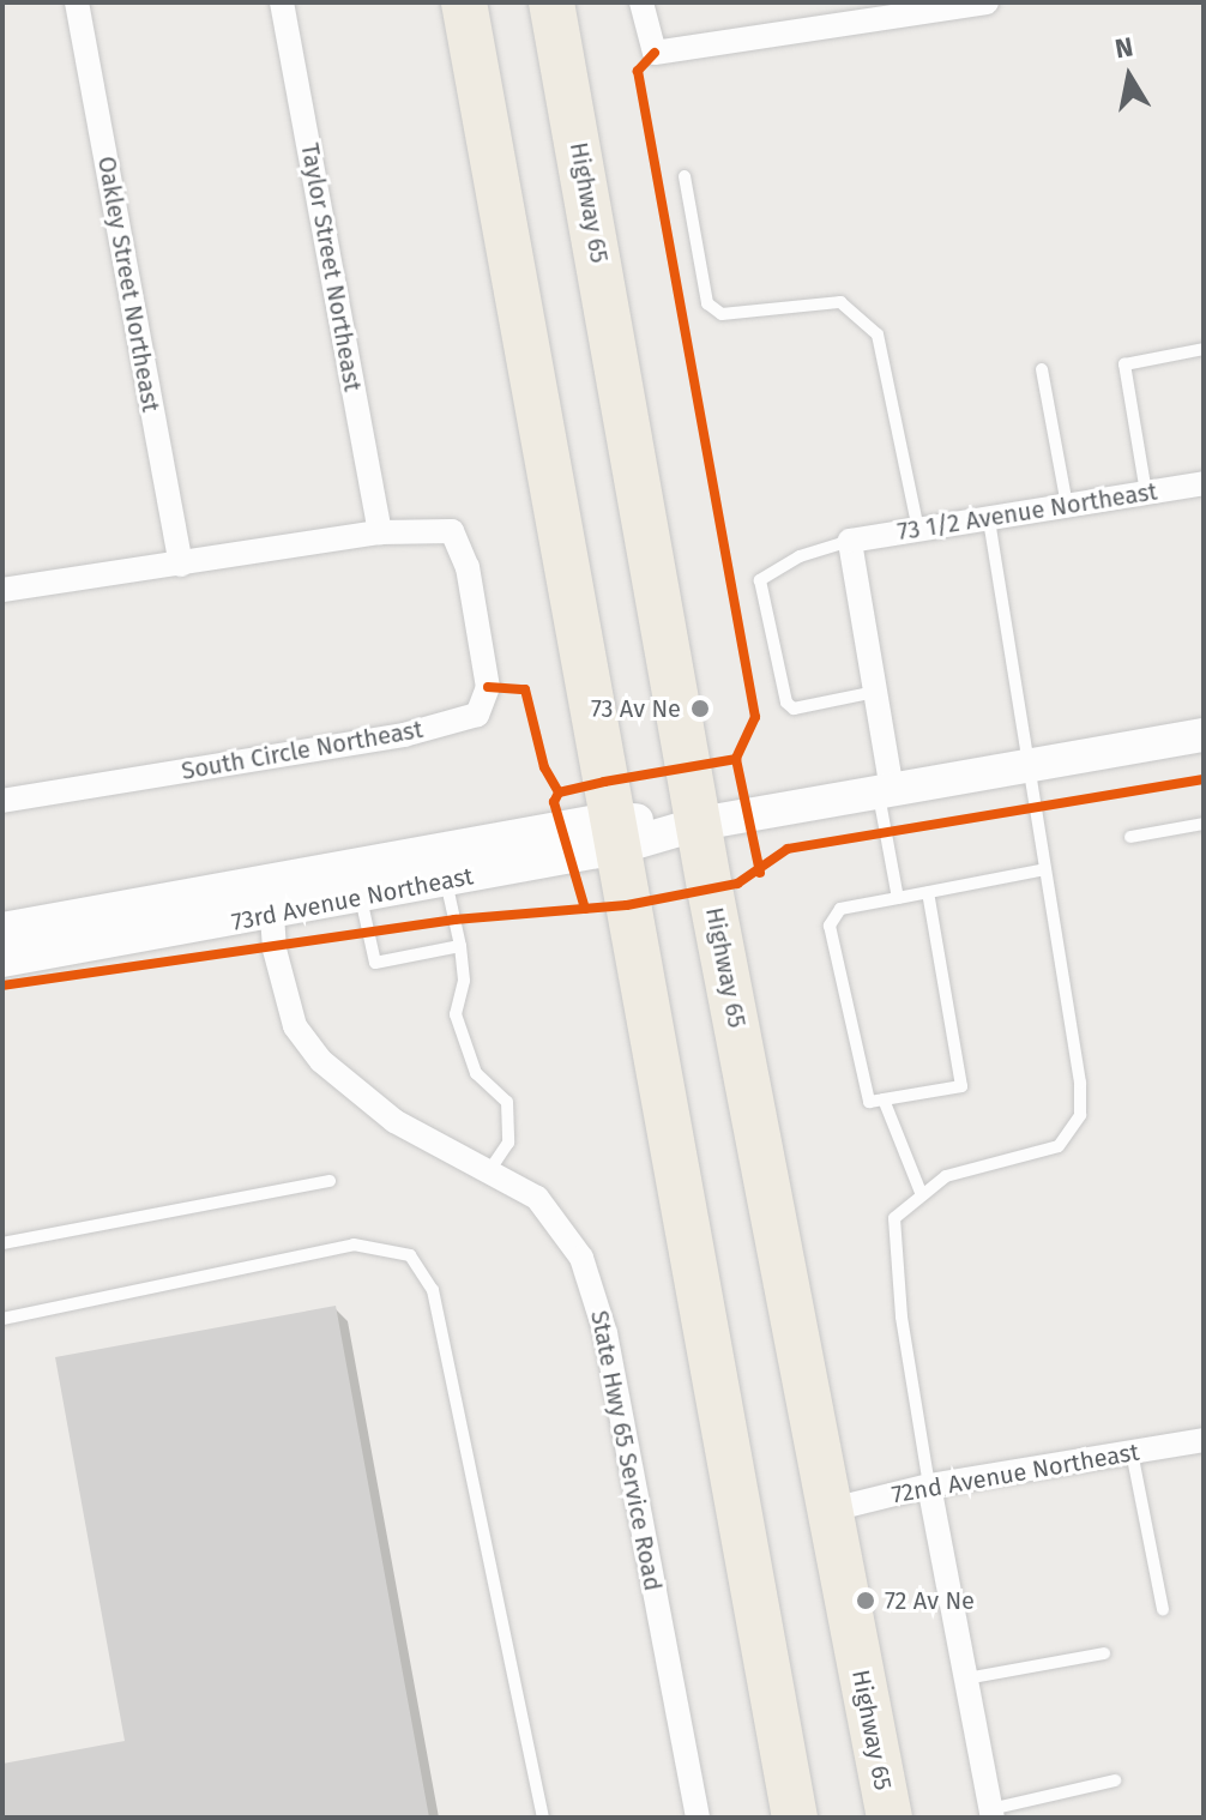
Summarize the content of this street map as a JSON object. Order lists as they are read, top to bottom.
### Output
{
  "streets": {
    "highway": ["Highway 65"],
    "street": [
      "Taylor Street Northeast",
      "Oakley Street Northeast",
      "73 1/2 Avenue Northeast",
      "South Circle Northeast",
      "73rd Avenue Northeast",
      "State Hwy 65 Service Road",
      "72nd Avenue Northeast"
    ]
  },
  "crossings": [
    ["Highway 65", "73rd Avenue Northeast"],
    ["Highway 65", "72nd Avenue Northeast"],
    ["Taylor Street Northeast", "South Circle Northeast"],
    ["Oakley Street Northeast", "South Circle Northeast"],
    ["73rd Avenue Northeast", "State Hwy 65 Service Road"]
  ],
  "places": ["73 Av Ne", "72 Av Ne"],
  "north": "top"
}
